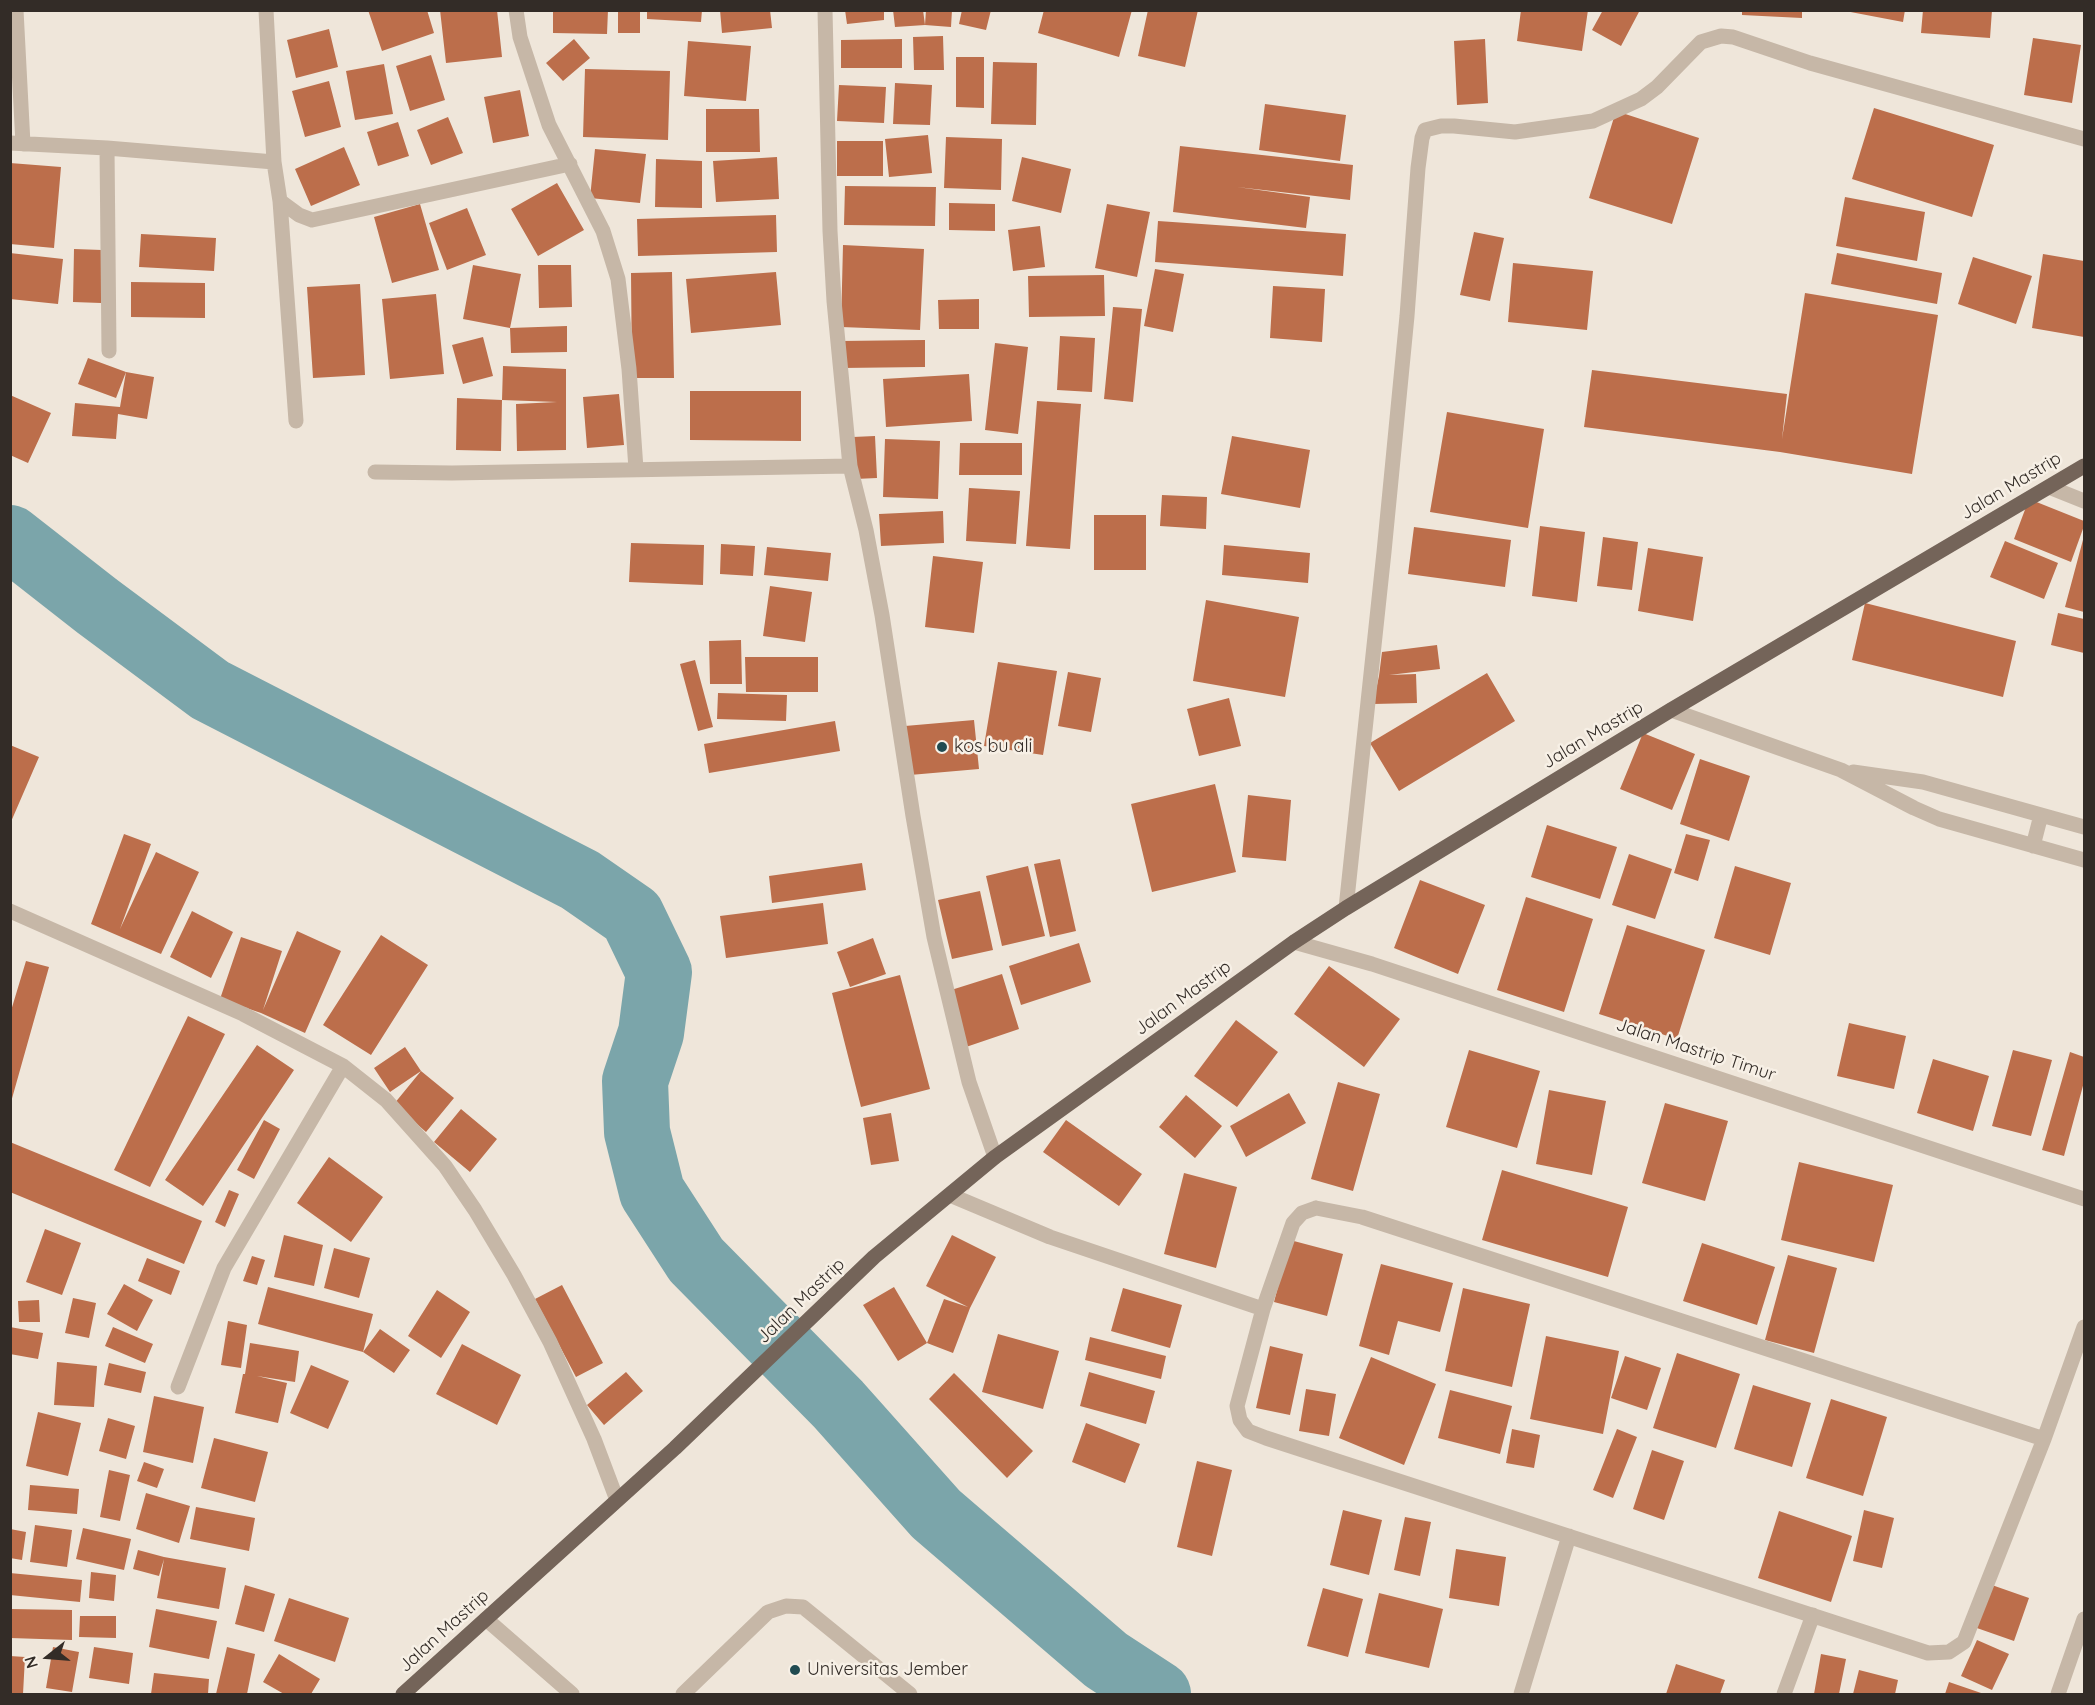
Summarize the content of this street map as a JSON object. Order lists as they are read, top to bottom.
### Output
{
  "streets": {
    "main road": ["Jalan Mastrip"],
    "street": ["Jalan Mastrip Timur"]
  },
  "crossings": [
    ["Jalan Mastrip", "Jalan Mastrip Timur"]
  ],
  "places": ["kos bu ali", "Universitas Jember"],
  "north": "left"
}
